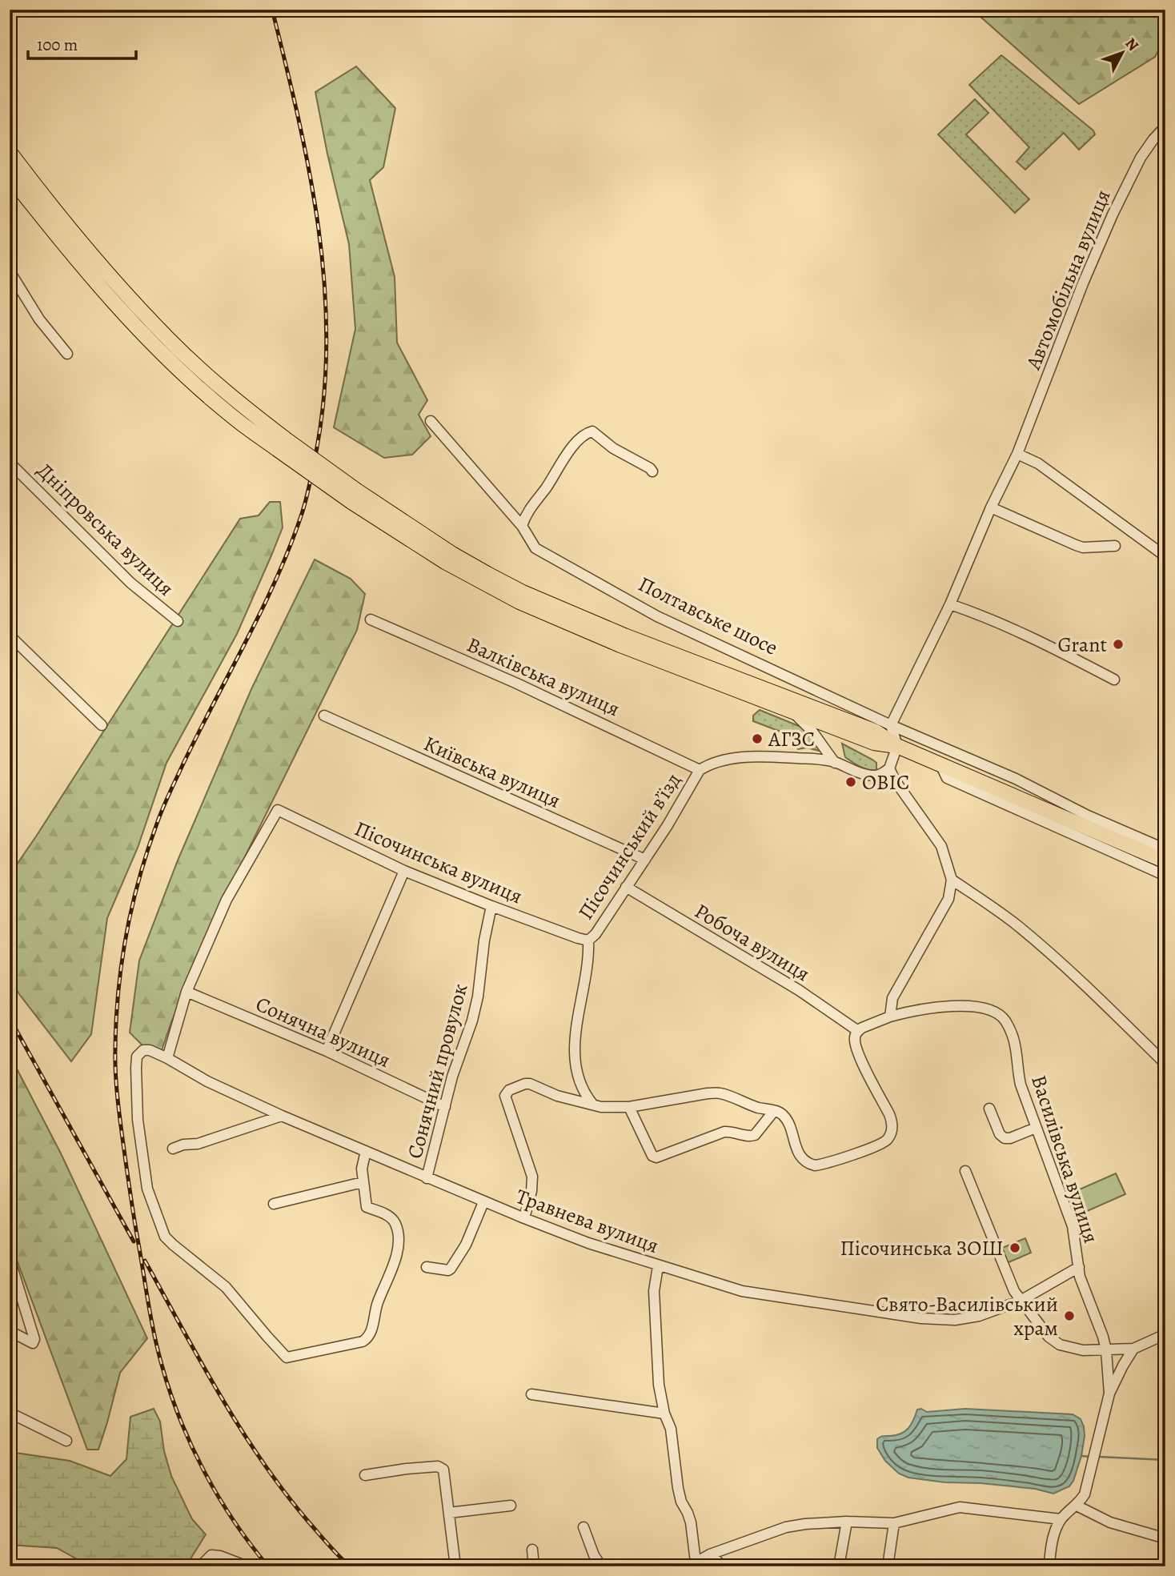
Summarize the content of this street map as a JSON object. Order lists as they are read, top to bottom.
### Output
{
  "streets": {
    "street": [
      "Автомобільна вулиця",
      "Дніпровська вулиця",
      "Полтавське шосе",
      "Валківська вулиця",
      "Київська вулиця",
      "Пісочинський в’їзд",
      "Пісочинська вулиця",
      "Робоча вулиця",
      "Сонячна вулиця",
      "Сонячний провулок",
      "Василівська вулиця",
      "Травнева вулиця"
    ]
  },
  "crossings": [
    ["Автомобільна вулиця", "Полтавське шосе"],
    ["Валківська вулиця", "Пісочинський в’їзд"],
    ["Київська вулиця", "Пісочинський в’їзд"],
    ["Пісочинський в’їзд", "Пісочинська вулиця"],
    ["Пісочинський в’їзд", "Робоча вулиця"],
    ["Пісочинська вулиця", "Сонячна вулиця"],
    ["Пісочинська вулиця", "Сонячний провулок"],
    ["Робоча вулиця", "Василівська вулиця"],
    ["Сонячна вулиця", "Сонячний провулок"],
    ["Сонячний провулок", "Травнева вулиця"],
    ["Василівська вулиця", "Травнева вулиця"]
  ],
  "places": [
    "Grant",
    "АГЗС",
    "ОВІС",
    "Пісочинська ЗОШ",
    "Свято-Василівський храм"
  ],
  "scale_bar": "100 m",
  "north": "top right"
}
